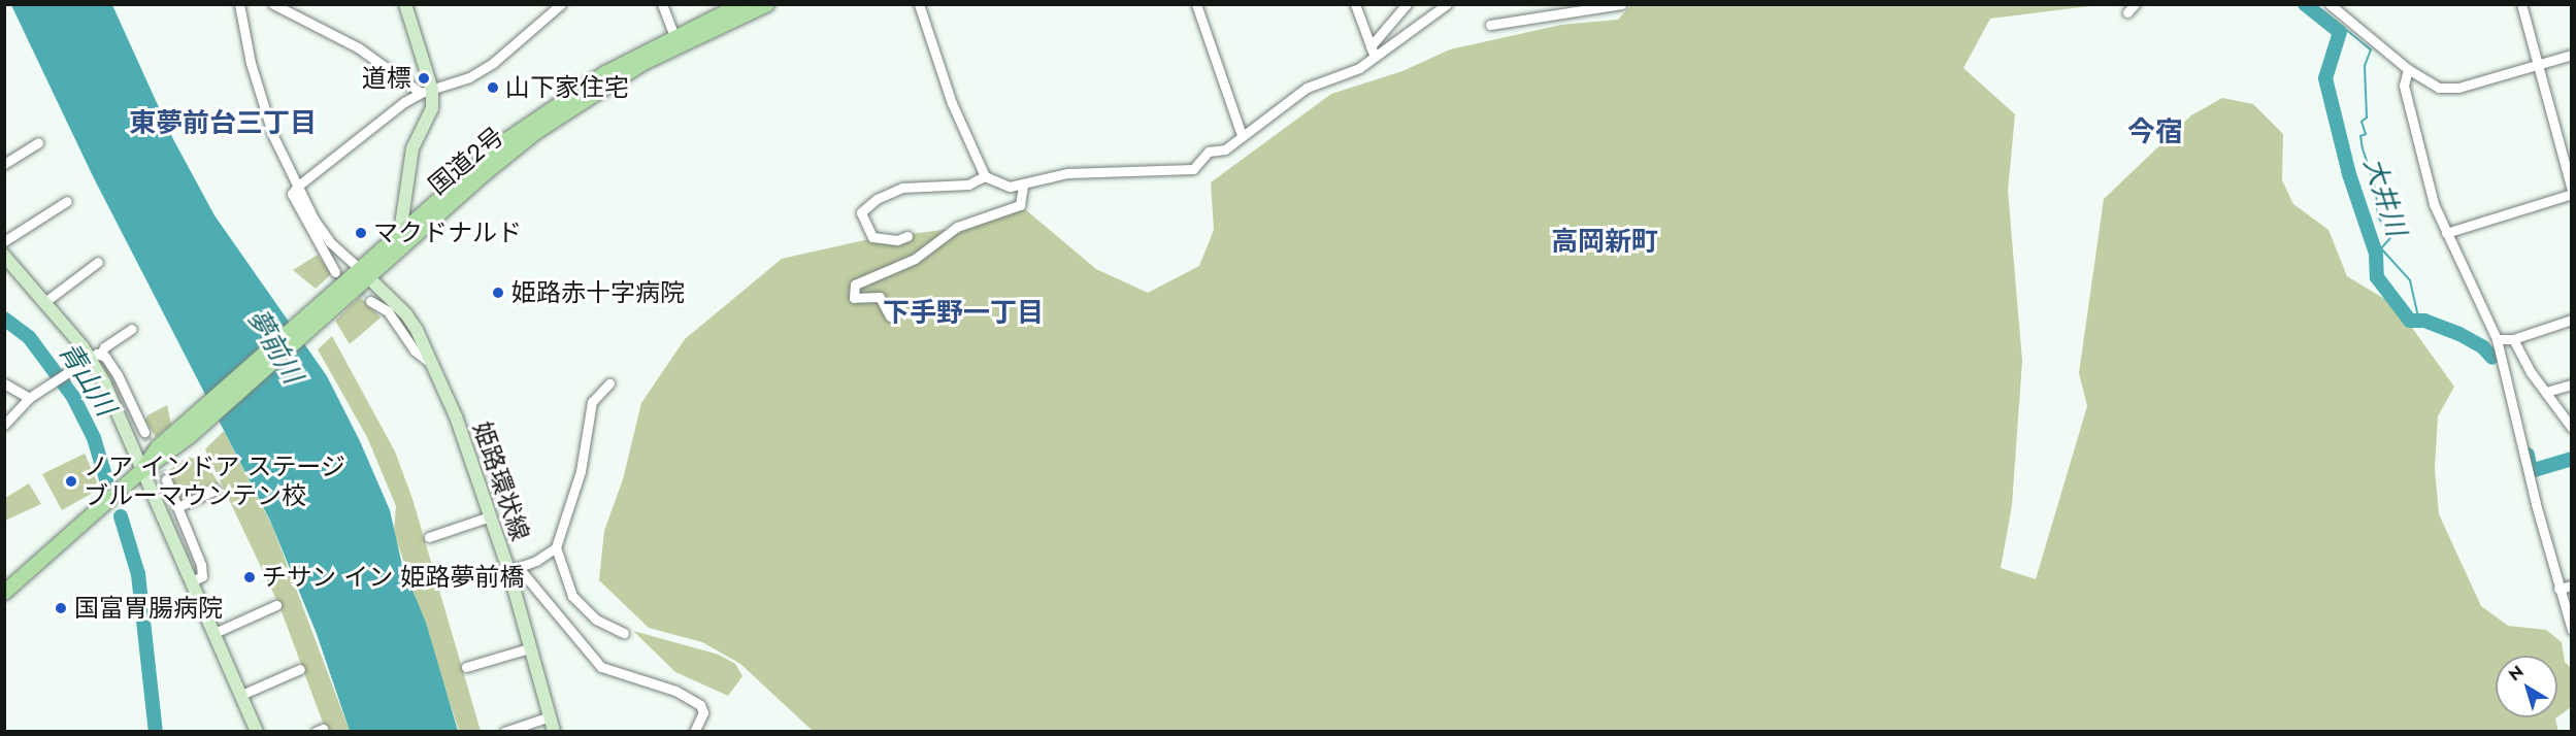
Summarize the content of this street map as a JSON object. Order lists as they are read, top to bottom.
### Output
{
  "streets": {
    "highway": ["国道2号"],
    "main road": ["姫路環状線"]
  },
  "crossings": [
    ["国道2号", "姫路環状線"]
  ],
  "districts": [
    "東夢前台三丁目",
    "今宿",
    "高岡新町",
    "下手野一丁目"
  ],
  "water": ["大井川", "夢前川", "青山川"],
  "places": [
    "道標",
    "山下家住宅",
    "マクドナルド",
    "姫路赤十字病院",
    "ノア インドア ステージ ブルーマウンテン校",
    "チサン イン 姫路夢前橋",
    "国富胃腸病院"
  ],
  "north": "top left"
}
